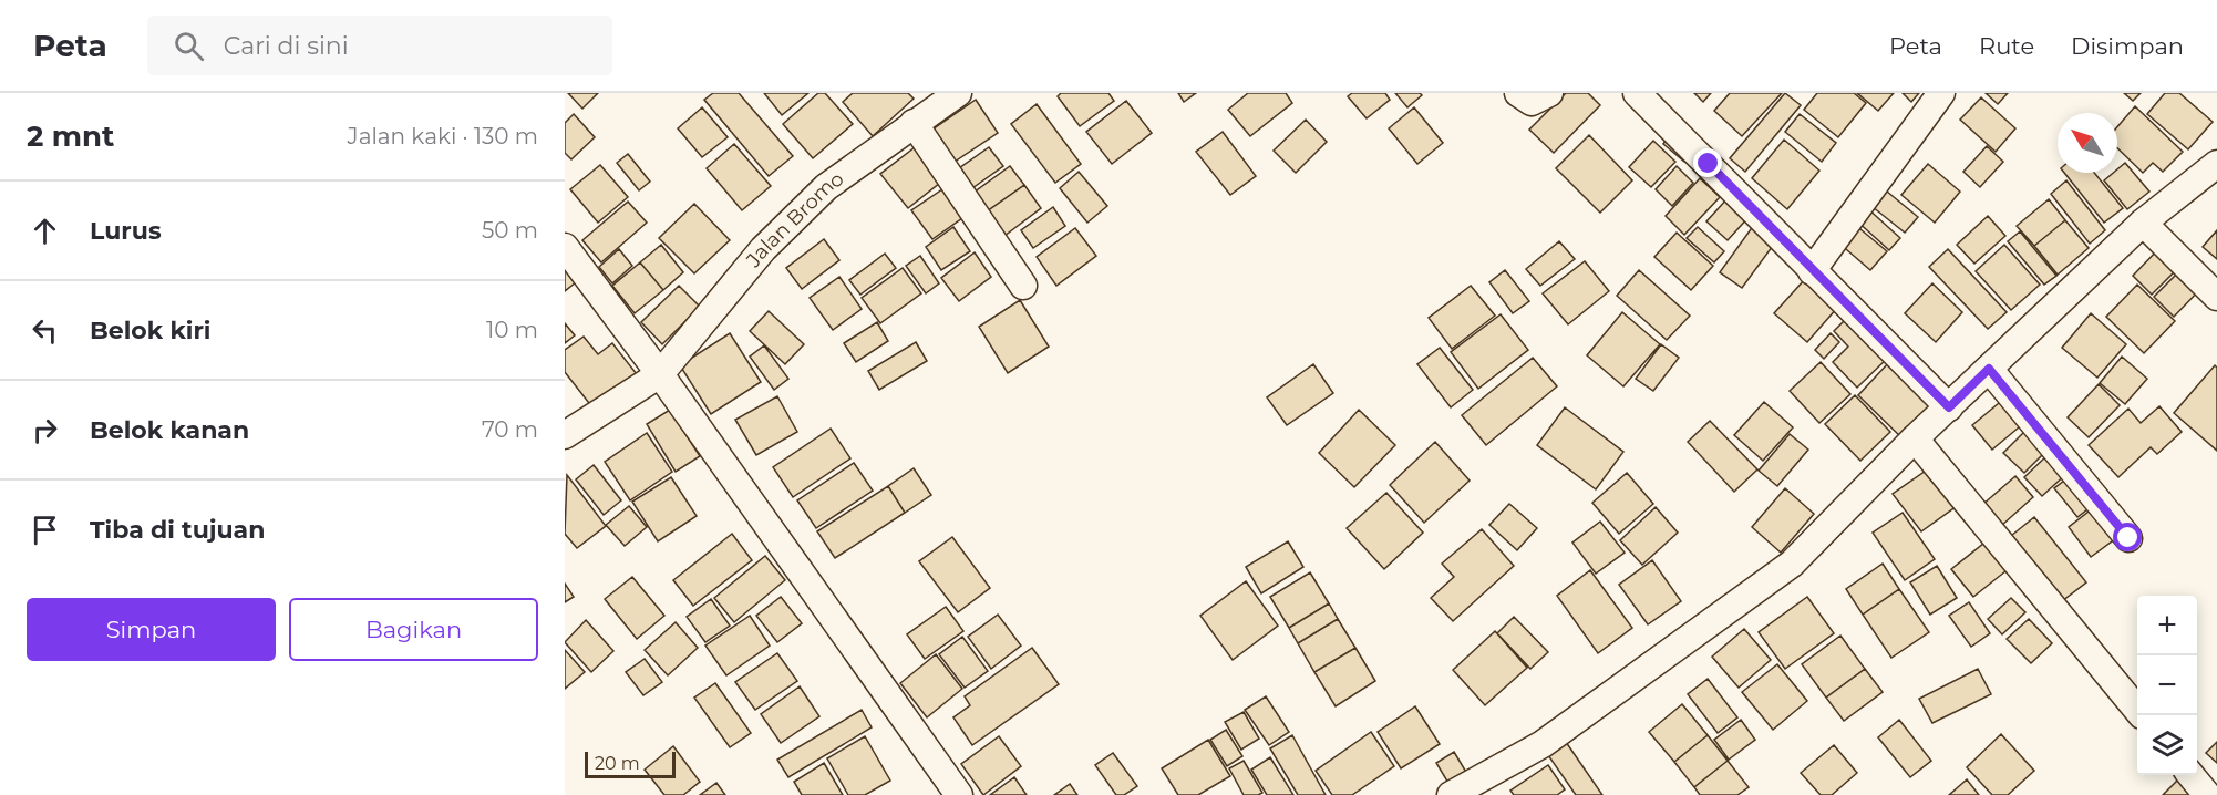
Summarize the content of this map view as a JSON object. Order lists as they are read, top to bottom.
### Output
{
  "streets": {
    "street": ["Jalan Bromo"]
  },
  "scale_bar": "20 m",
  "north": "top left",
  "page": {
    "header": "Peta",
    "search": "Cari di sini",
    "nav": ["Peta", "Rute", "Disimpan"],
    "heading": ["2 mnt", "Jalan kaki · 130 m"],
    "list": [
      ["Lurus", "50 m"],
      ["Belok kiri", "10 m"],
      ["Belok kanan", "70 m"],
      "Tiba di tujuan"
    ],
    "buttons": ["Simpan", "Bagikan"],
    "map_buttons": ["+", "−"],
    "scale": "20 m"
  }
}
